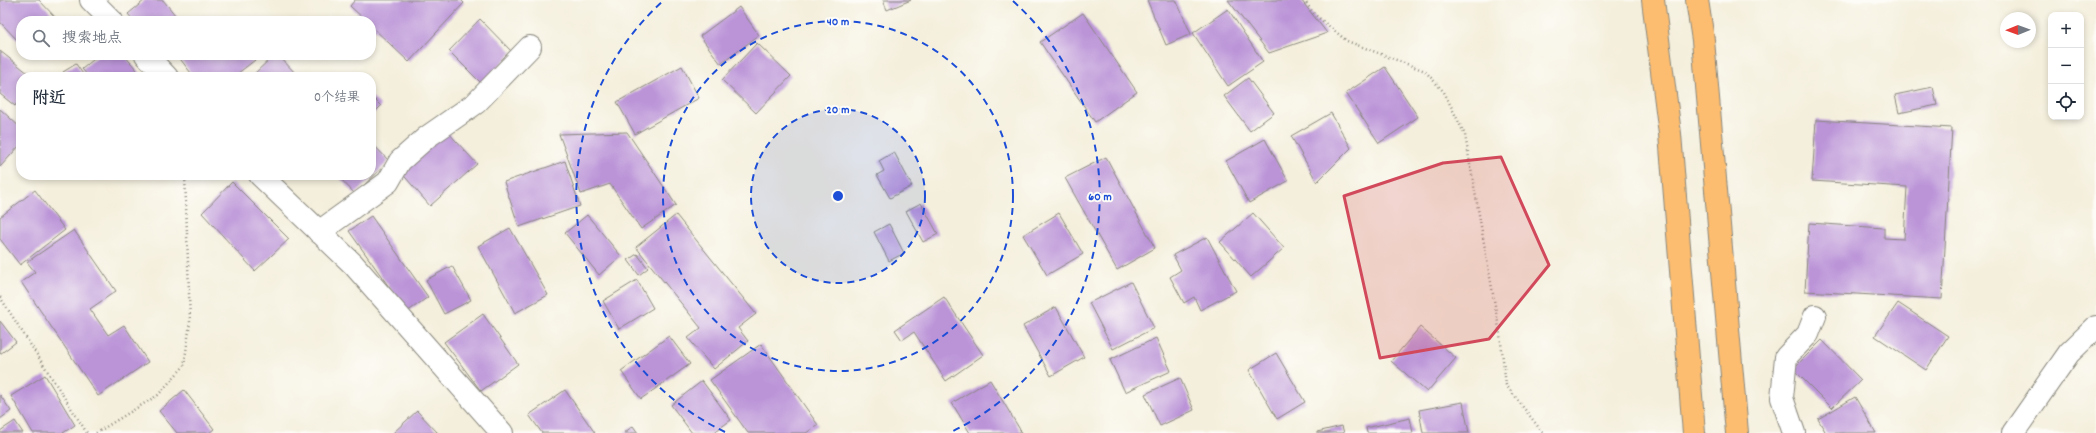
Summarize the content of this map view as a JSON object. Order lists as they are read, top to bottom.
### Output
{
  "north": "left",
  "page": {
    "map_buttons": ["+", "−"],
    "search": "搜索地点",
    "heading": ["附近", "0个结果"]
  },
  "rings": ["40 m", "20 m", "60 m"]
}
